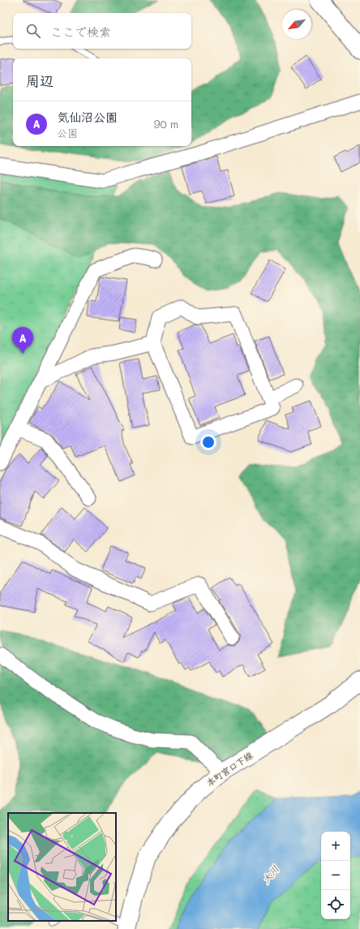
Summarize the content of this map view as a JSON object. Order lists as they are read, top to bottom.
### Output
{
  "streets": {
    "street": ["本町宮口下線"]
  },
  "water": ["大川"],
  "north": "bottom left",
  "page": {
    "search": "ここで検索",
    "heading": "周辺",
    "list": [
      {
        "mark": "A",
        "name": "気仙沼公園",
        "note": "公園",
        "value": "90 m"
      }
    ],
    "pins": "A",
    "map_buttons": ["+", "−"]
  }
}
